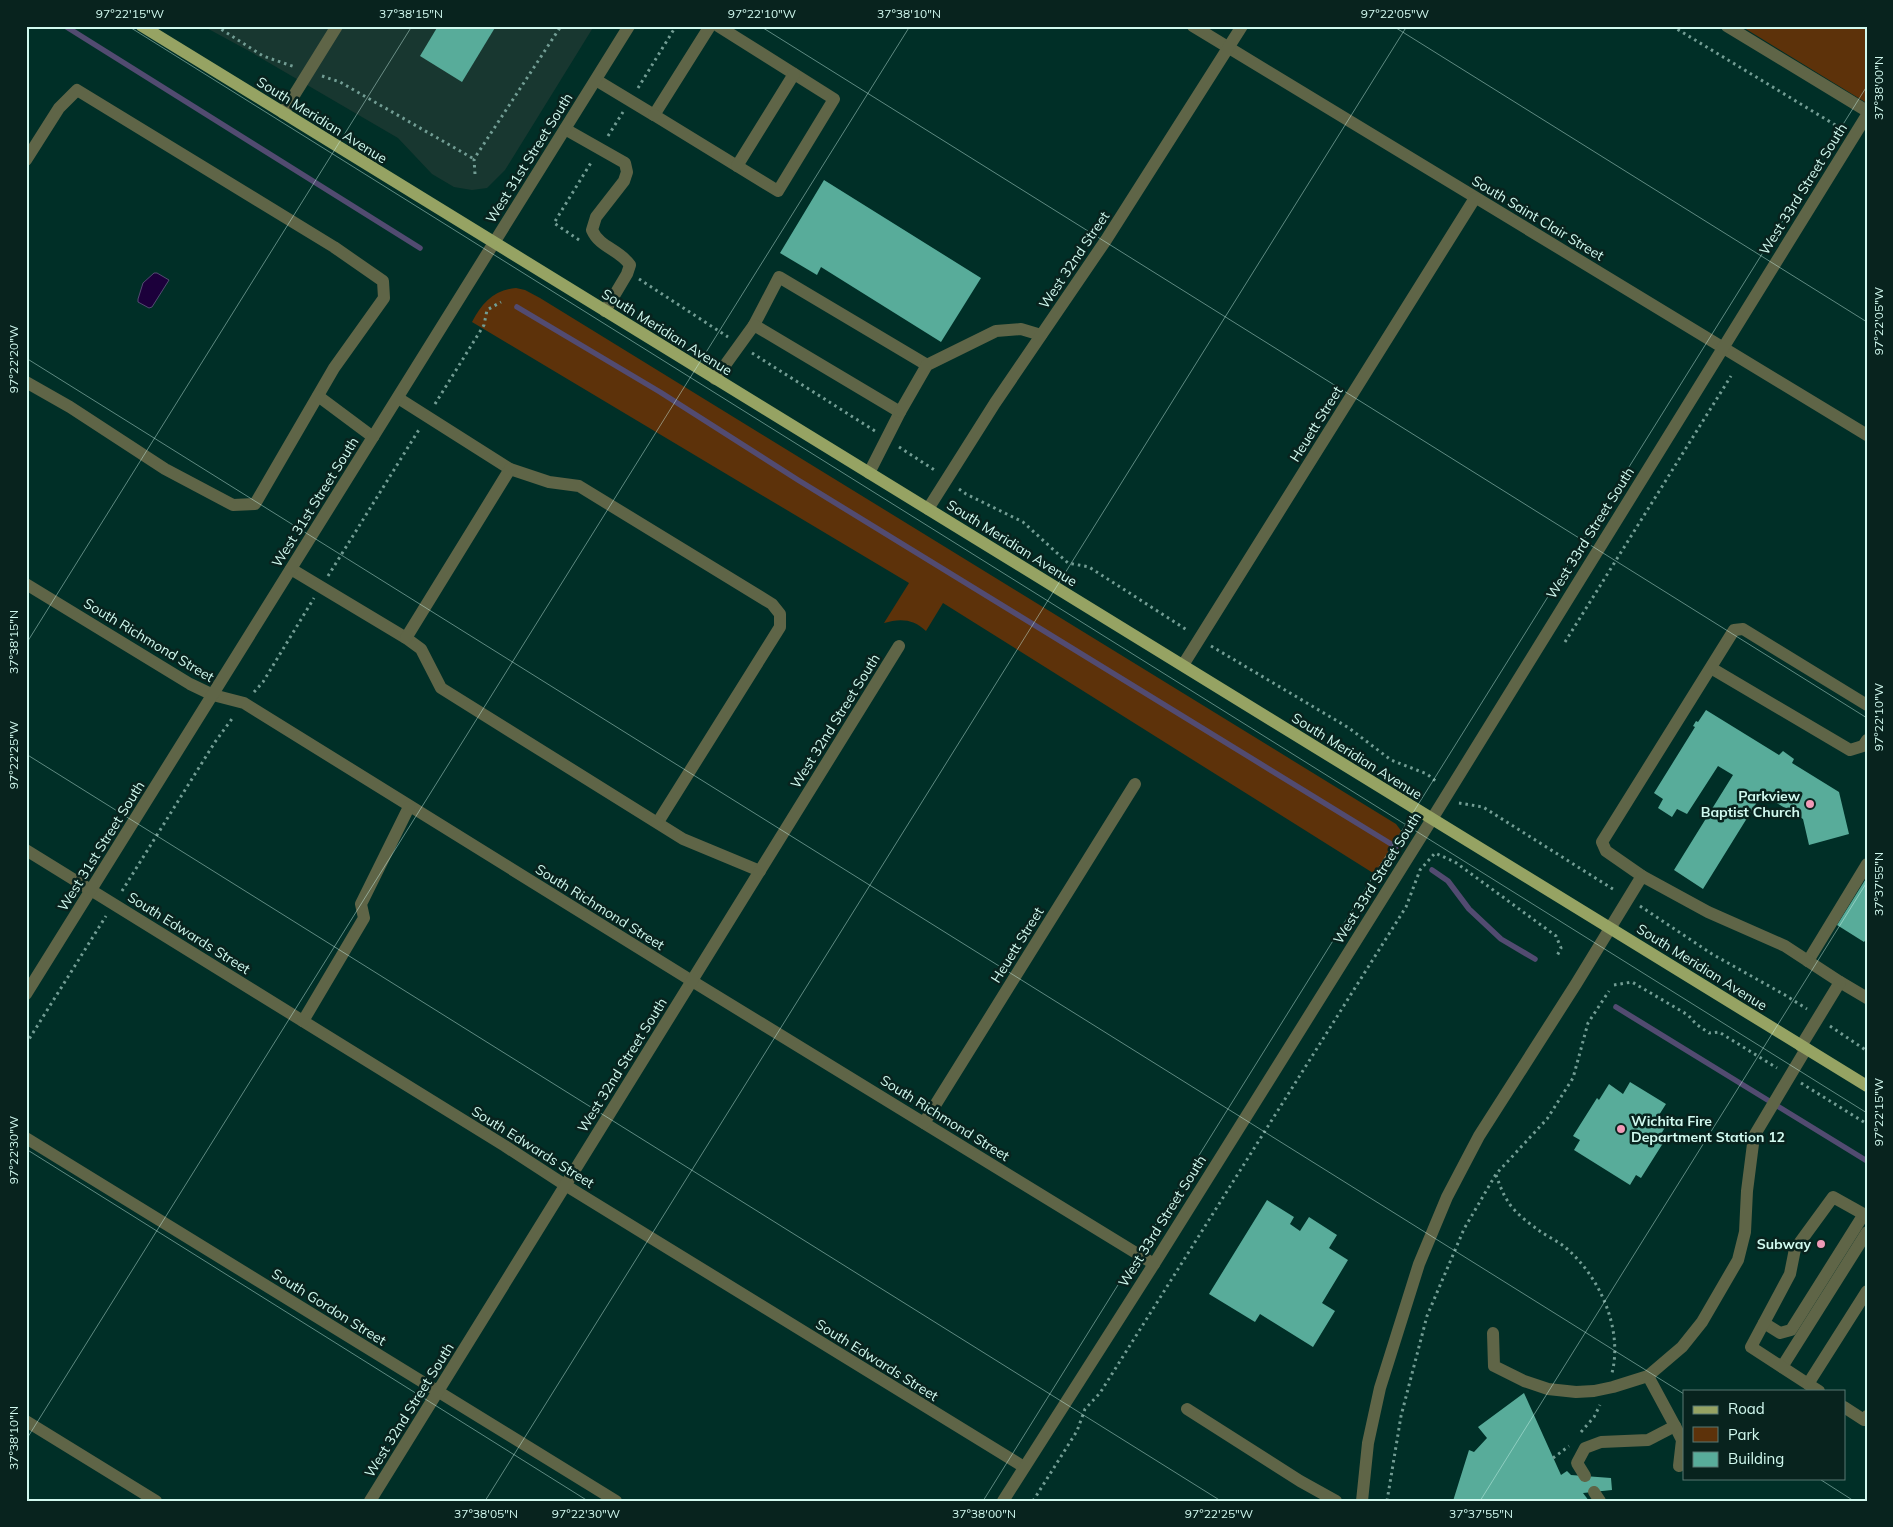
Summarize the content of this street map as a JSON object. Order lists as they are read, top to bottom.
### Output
{
  "streets": {
    "main road": ["South Meridian Avenue"],
    "street": [
      "West 31st Street South",
      "West 33rd Street South",
      "South Saint Clair Street",
      "West 32nd Street",
      "Heuett Street",
      "South Richmond Street",
      "West 32nd Street South",
      "South Edwards Street",
      "South Gordon Street"
    ]
  },
  "crossings": [
    ["South Meridian Avenue", "West 31st Street South"],
    ["South Meridian Avenue", "West 33rd Street South"],
    ["South Meridian Avenue", "West 32nd Street"],
    ["South Meridian Avenue", "Heuett Street"],
    ["West 31st Street South", "South Richmond Street"],
    ["West 31st Street South", "South Edwards Street"],
    ["West 33rd Street South", "South Saint Clair Street"],
    ["West 33rd Street South", "South Richmond Street"],
    ["West 33rd Street South", "South Edwards Street"],
    ["South Saint Clair Street", "West 32nd Street"],
    ["South Saint Clair Street", "Heuett Street"],
    ["Heuett Street", "South Richmond Street"],
    ["South Richmond Street", "West 32nd Street South"],
    ["West 32nd Street South", "South Edwards Street"],
    ["West 32nd Street South", "South Gordon Street"]
  ],
  "places": ["Parkview Baptist Church", "Wichita Fire Department Station 12", "Subway"],
  "legend": ["Road", "Park", "Building"],
  "coordinates": [
    "97°22'15\"W",
    "37°38'15\"N",
    "97°22'10\"W",
    "37°38'10\"N",
    "97°22'05\"W",
    "37°38'00\"N",
    "97°22'20\"W",
    "97°22'25\"W",
    "37°37'55\"N",
    "97°22'30\"W",
    "37°38'05\"N"
  ]
}
